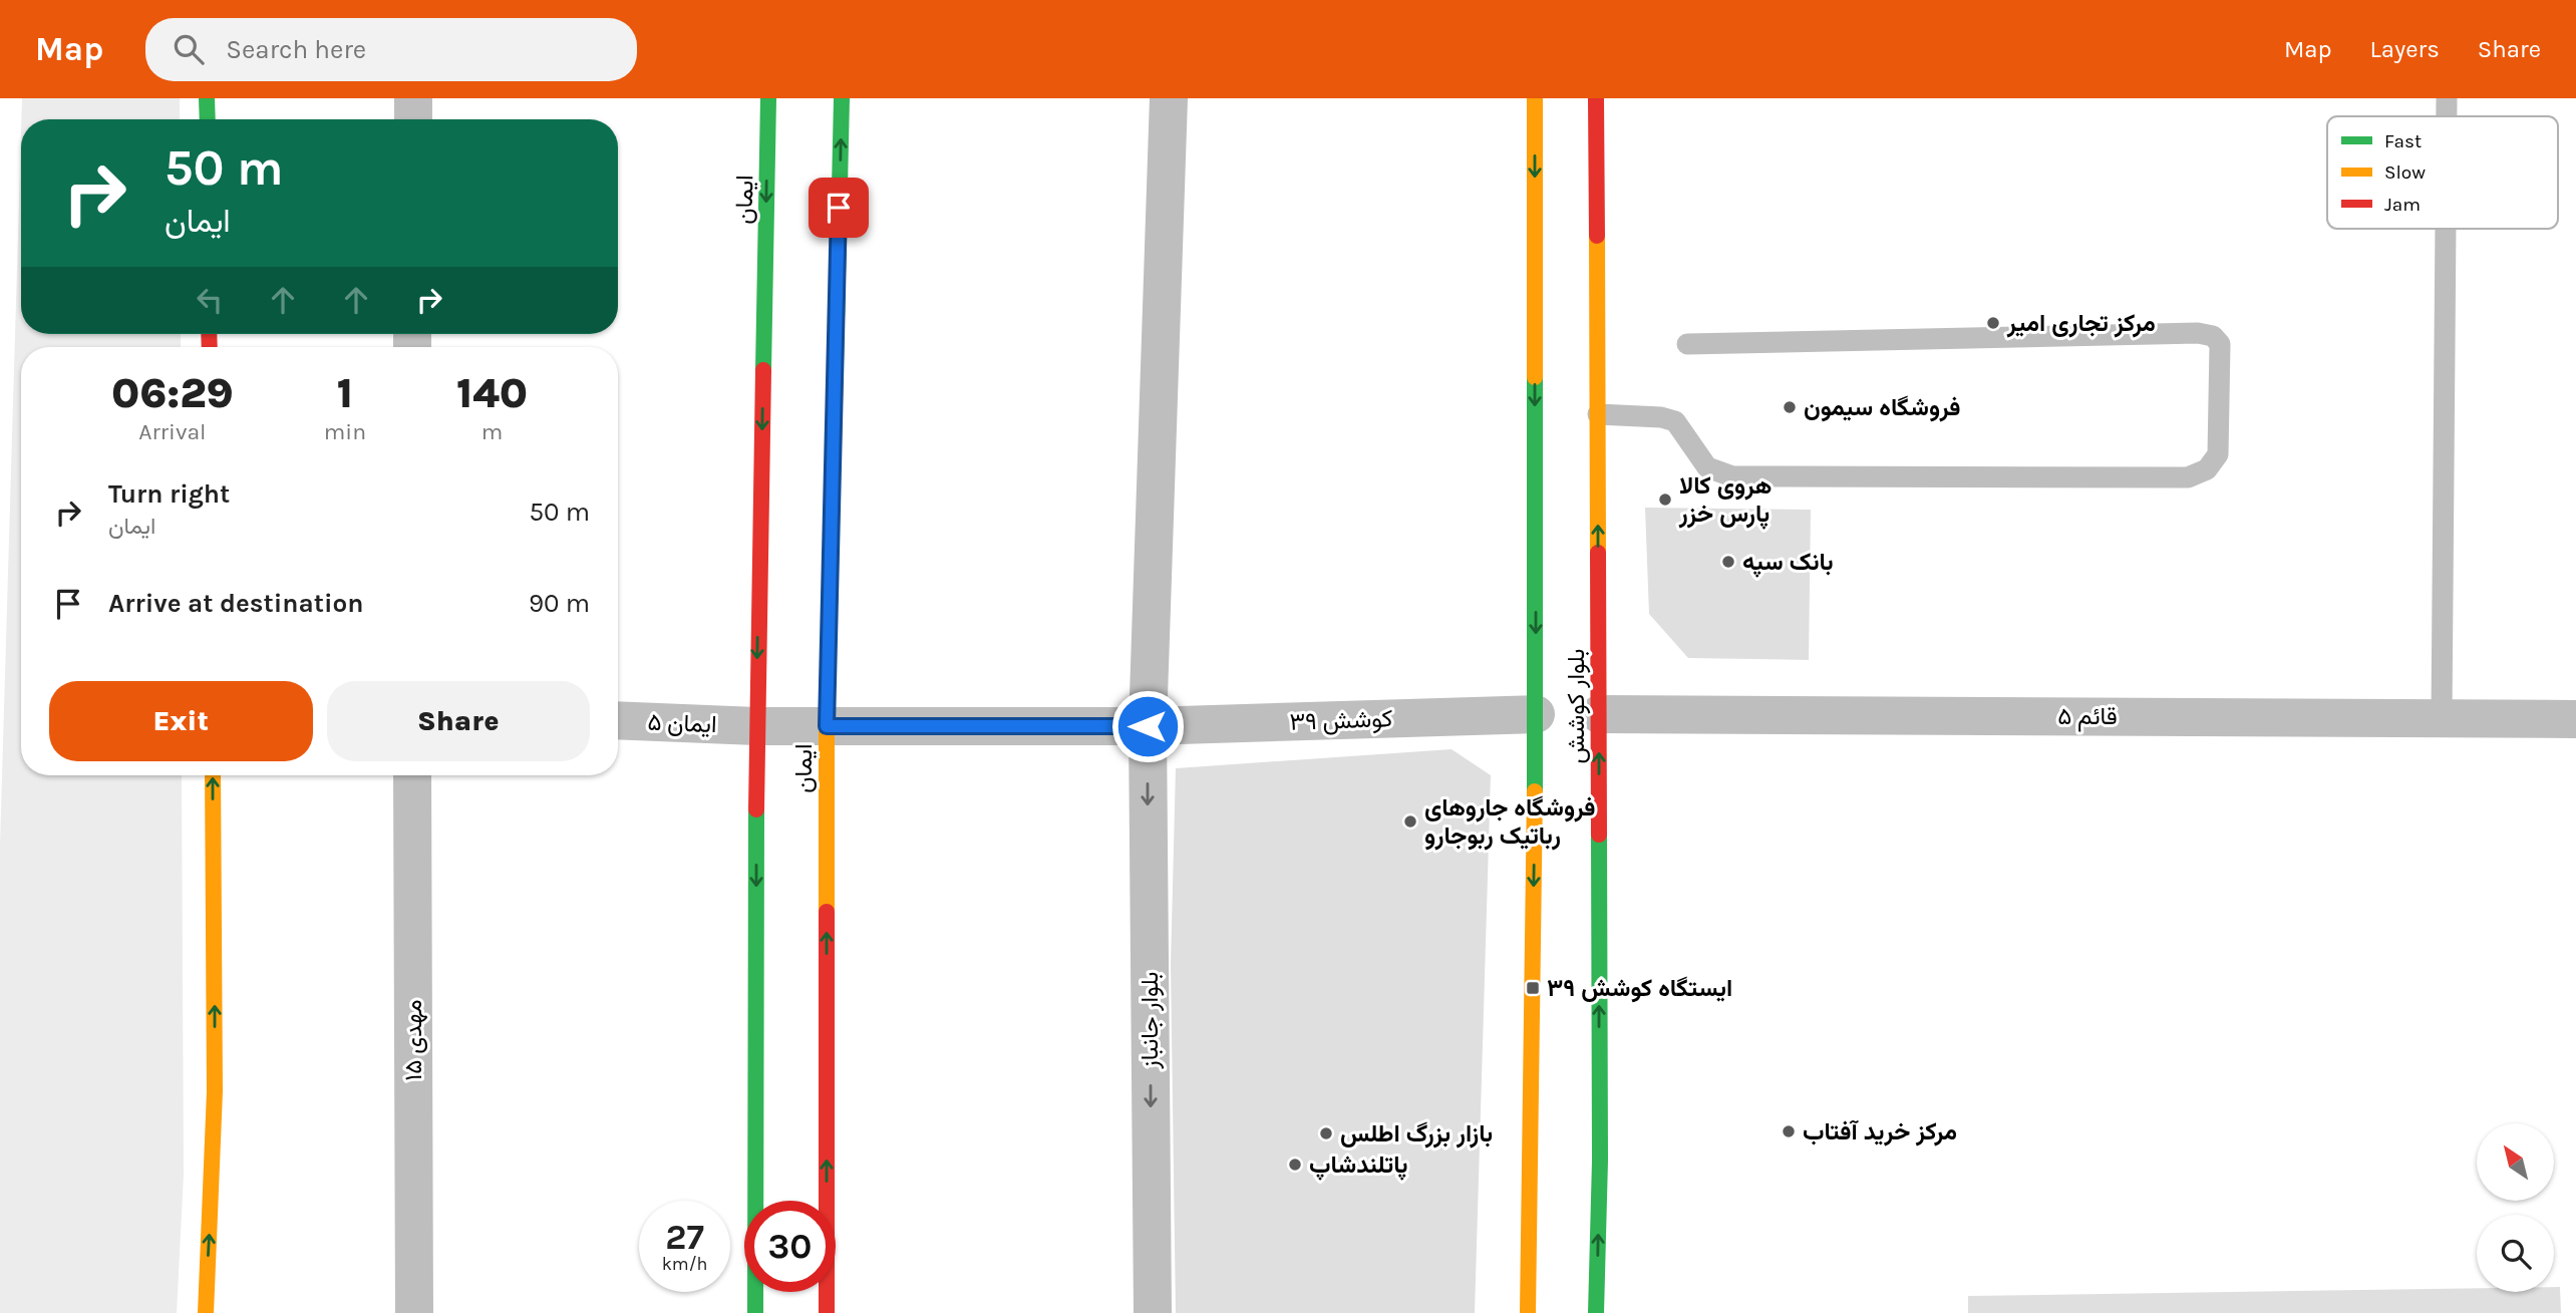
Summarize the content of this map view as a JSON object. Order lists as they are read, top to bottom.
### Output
{
  "streets": {
    "street": [
      "ایمان",
      "بلوار کوشش",
      "قائم ۵",
      "کوشش ۳۹",
      "ایمان ۵",
      "بلوار جانباز",
      "مهدی ۱۵"
    ]
  },
  "crossings": [
    ["ایمان", "کوشش ۳۹"],
    ["ایمان", "ایمان ۵"],
    ["بلوار کوشش", "قائم ۵"],
    ["بلوار کوشش", "کوشش ۳۹"],
    ["کوشش ۳۹", "ایمان ۵"],
    ["کوشش ۳۹", "بلوار جانباز"]
  ],
  "one_way": ["بلوار جانباز"],
  "places": {
    "other": [
      "مرکز تجاری امیر",
      "فروشگاه سیمون",
      "هروی کالا پارس خزر",
      "بانک سپه",
      "فروشگاه جاروهای رباتیک ربوجارو",
      "مرکز خرید آفتاب",
      "بازار بزرگ اطلس",
      "پاتلندشاپ"
    ],
    "transit": ["ایستگاه کوشش ۳۹"]
  },
  "legend": ["Fast", "Slow", "Jam"],
  "north": "top left",
  "page": {
    "header": "Map",
    "search": "Search here",
    "nav": ["Map", "Layers", "Share"],
    "turn": ["50 m", "ایمان"],
    "eta": [
      "06:29",
      "Arrival",
      "1",
      "min",
      "140",
      "m"
    ],
    "list": [
      {
        "name": "Turn right",
        "note": "ایمان",
        "value": "50 m"
      },
      {
        "name": "Arrive at destination",
        "value": "90 m"
      }
    ],
    "buttons": ["Exit", "Share"],
    "speed": "27 km/h",
    "limit": "30"
  }
}
